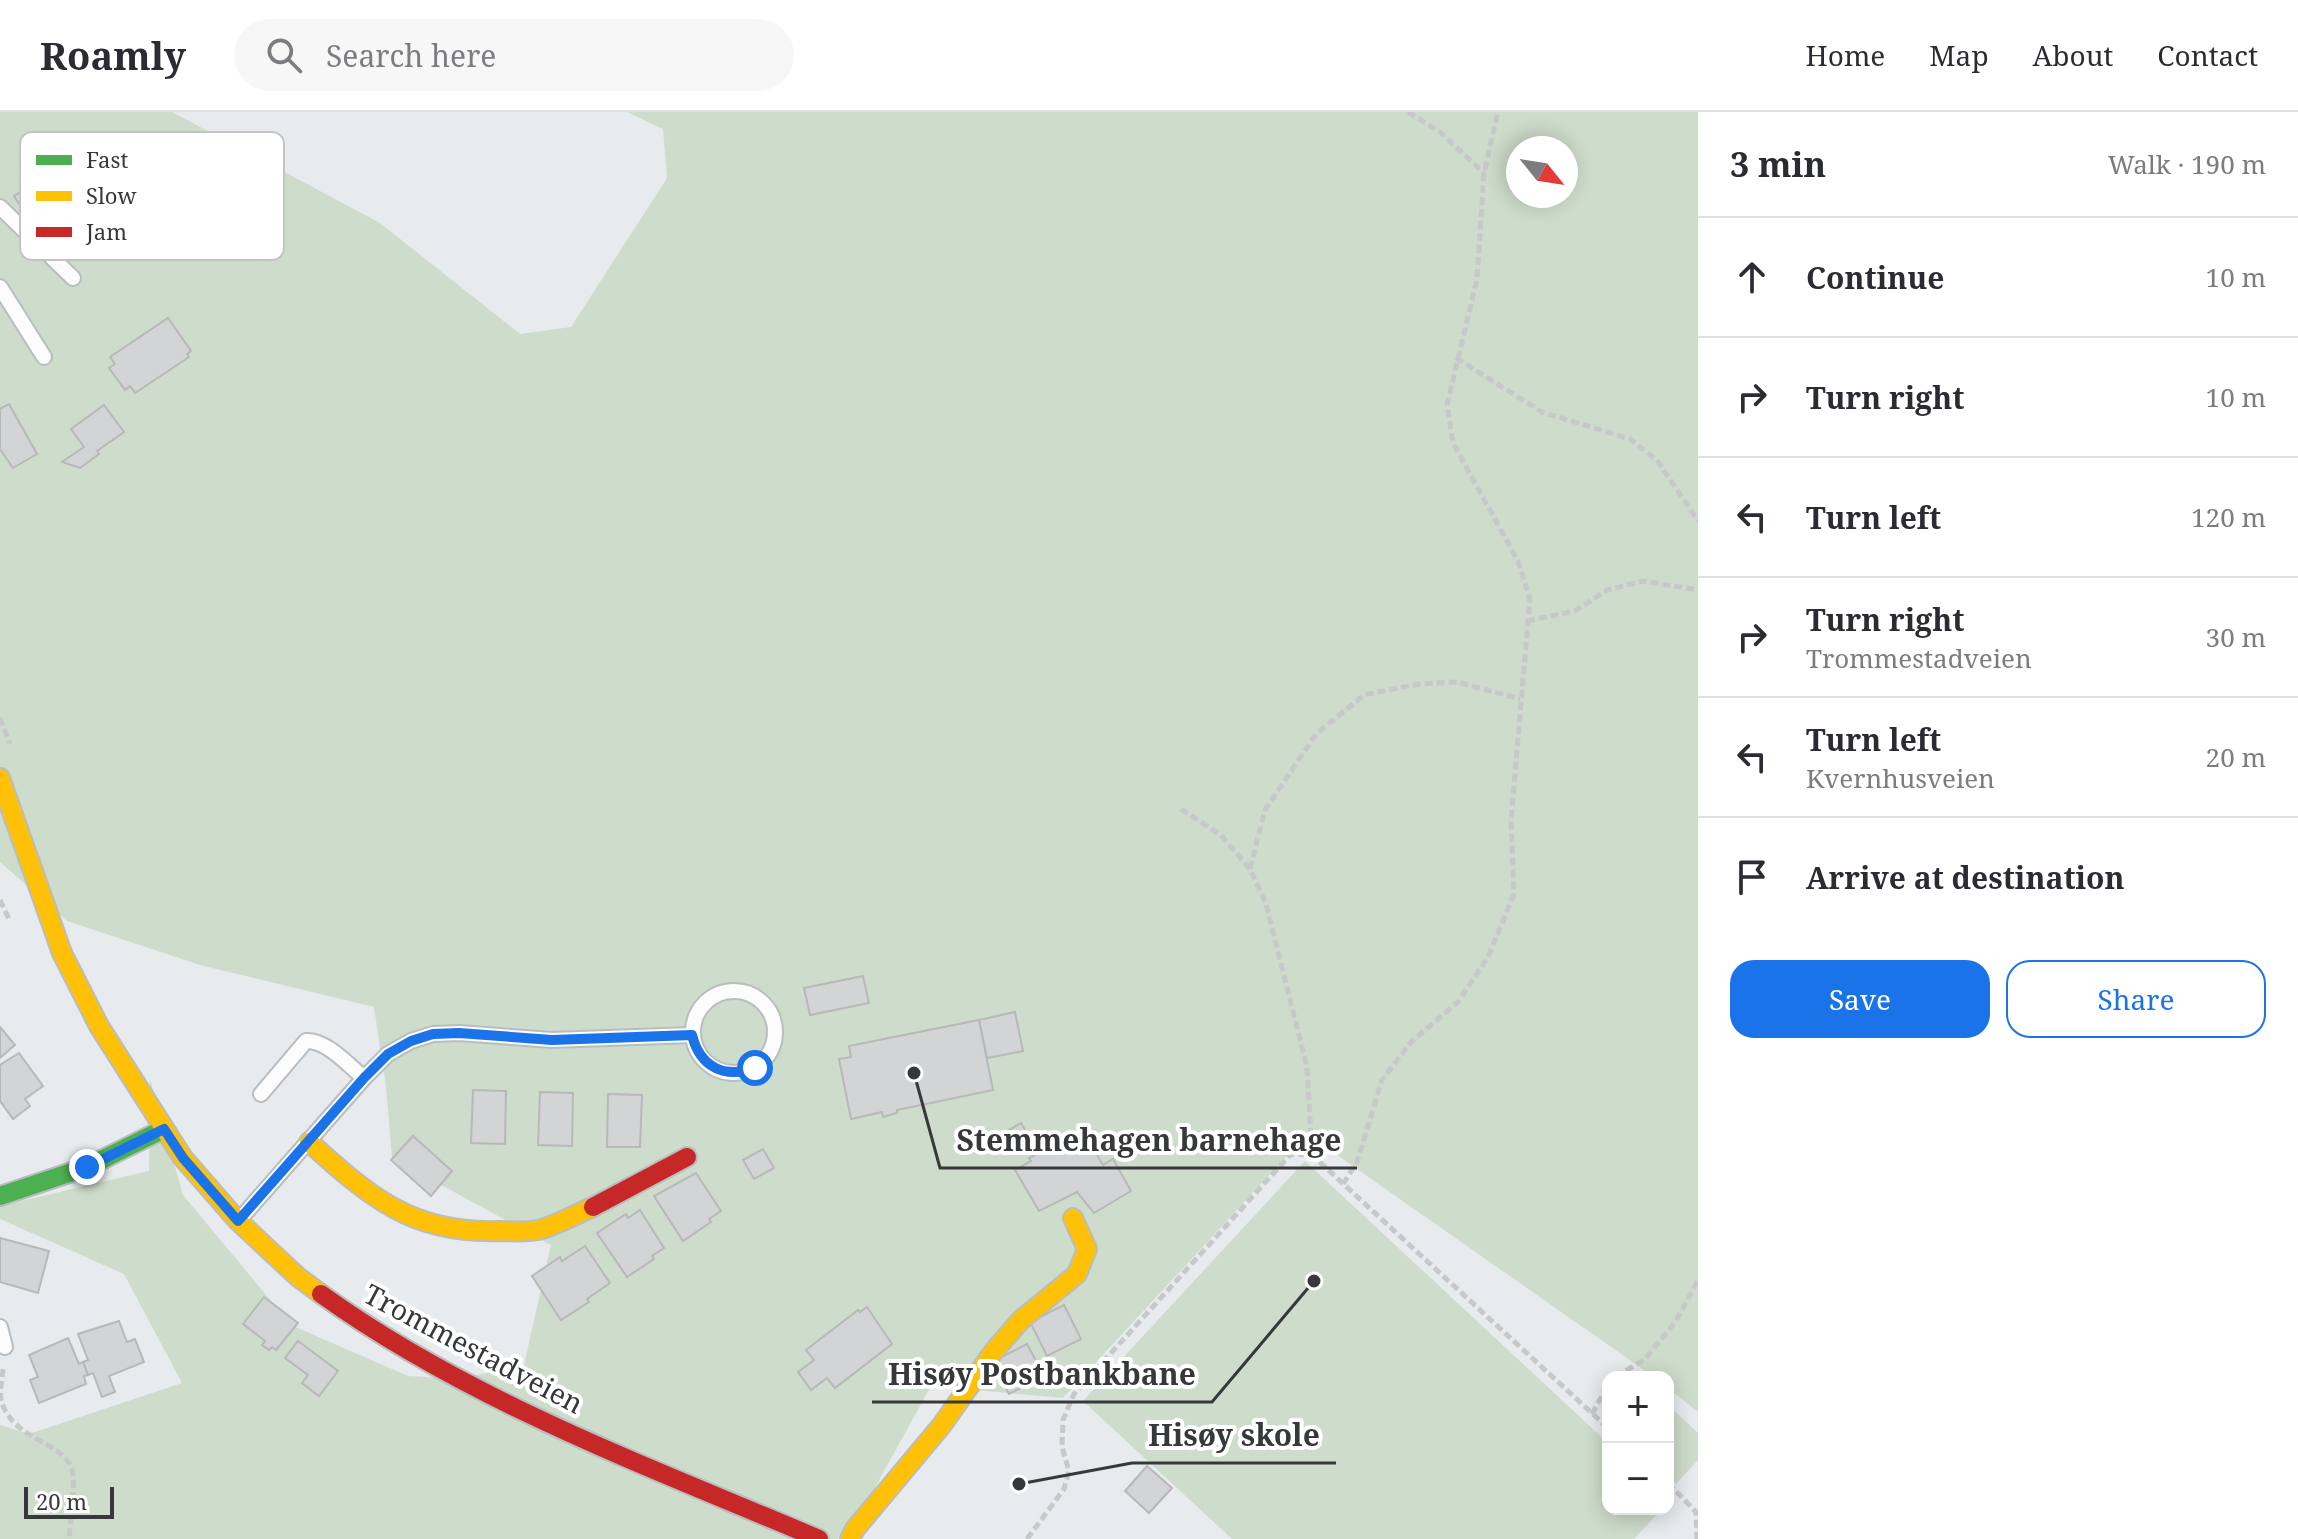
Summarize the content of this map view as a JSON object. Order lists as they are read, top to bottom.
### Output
{
  "streets": {
    "main road": ["Trommestadveien"]
  },
  "places": ["Stemmehagen barnehage", "Hisøy Postbankbane", "Hisøy skole"],
  "legend": ["Fast", "Slow", "Jam"],
  "scale_bar": "20 m",
  "north": "bottom right",
  "page": {
    "header": "Roamly",
    "search": "Search here",
    "nav": [
      "Home",
      "Map",
      "About",
      "Contact"
    ],
    "heading": ["3 min", "Walk · 190 m"],
    "list": [
      ["Continue", "10 m"],
      ["Turn right", "10 m"],
      ["Turn left", "120 m"],
      ["Turn right", "Trommestadveien", "30 m"],
      ["Turn left", "Kvernhusveien", "20 m"],
      "Arrive at destination"
    ],
    "buttons": ["Save", "Share"],
    "map_buttons": ["+", "−"],
    "scale": "20 m"
  }
}
